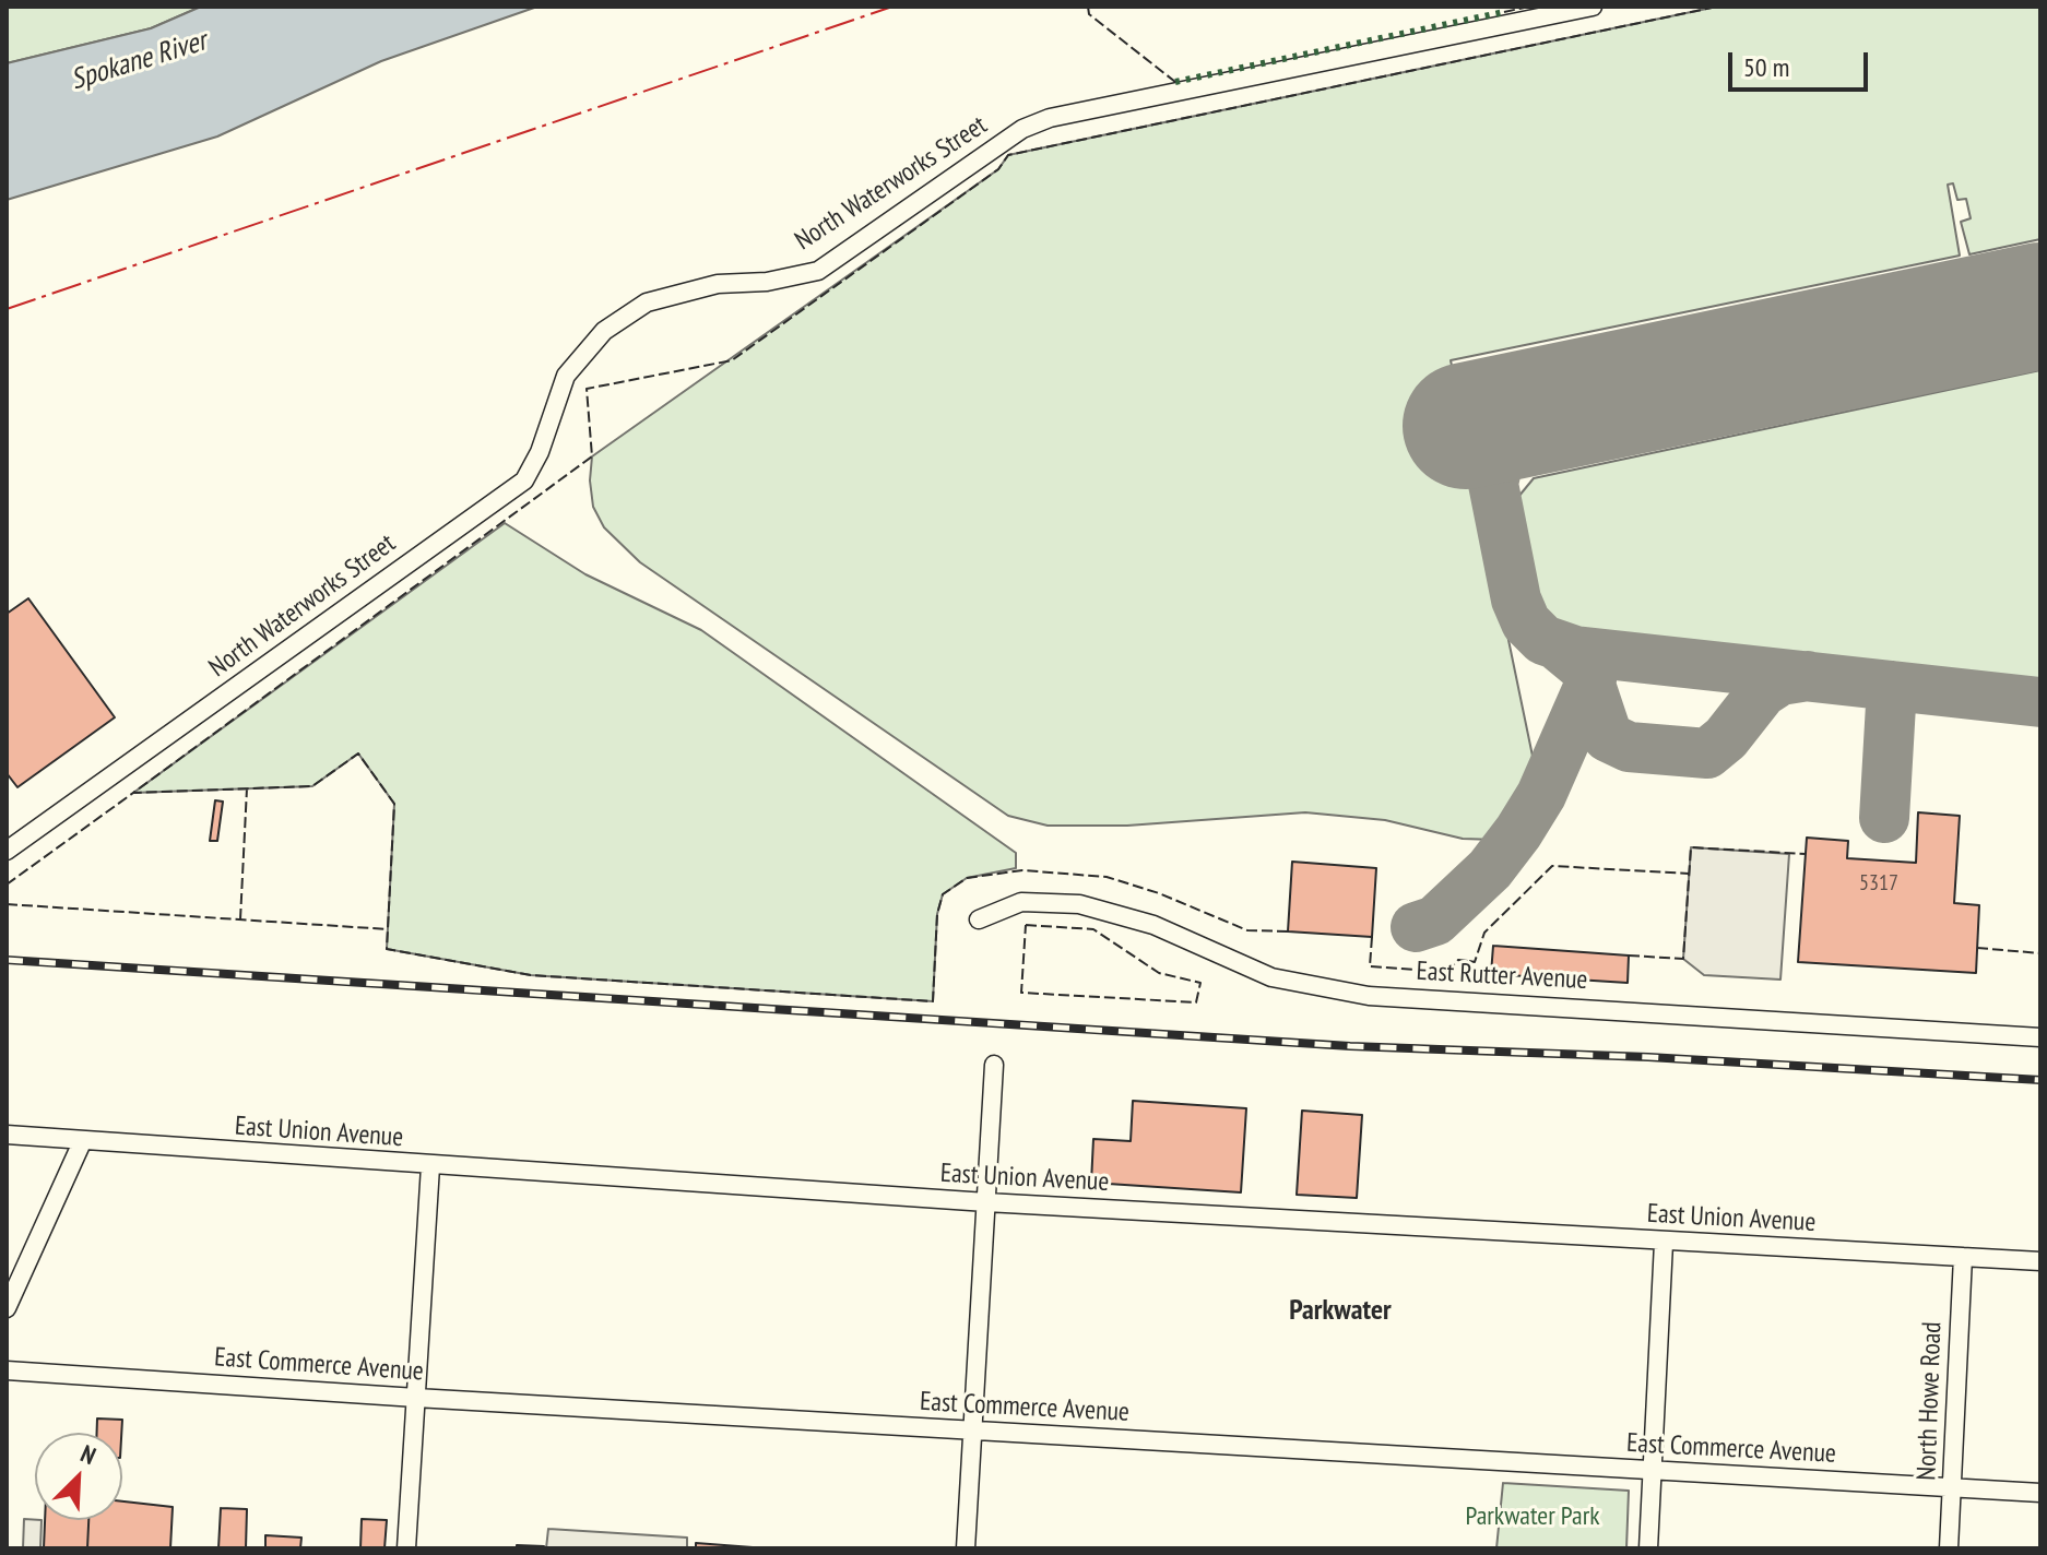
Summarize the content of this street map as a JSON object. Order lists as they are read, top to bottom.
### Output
{
  "streets": {
    "street": [
      "North Waterworks Street",
      "East Rutter Avenue",
      "East Union Avenue",
      "East Commerce Avenue",
      "North Howe Road"
    ]
  },
  "crossings": [
    ["East Union Avenue", "North Howe Road"],
    ["East Commerce Avenue", "North Howe Road"]
  ],
  "districts": ["Parkwater"],
  "water": ["Spokane River"],
  "parks": ["Parkwater Park"],
  "house_numbers": ["5317"],
  "scale_bar": "50 m",
  "north": "top right"
}
